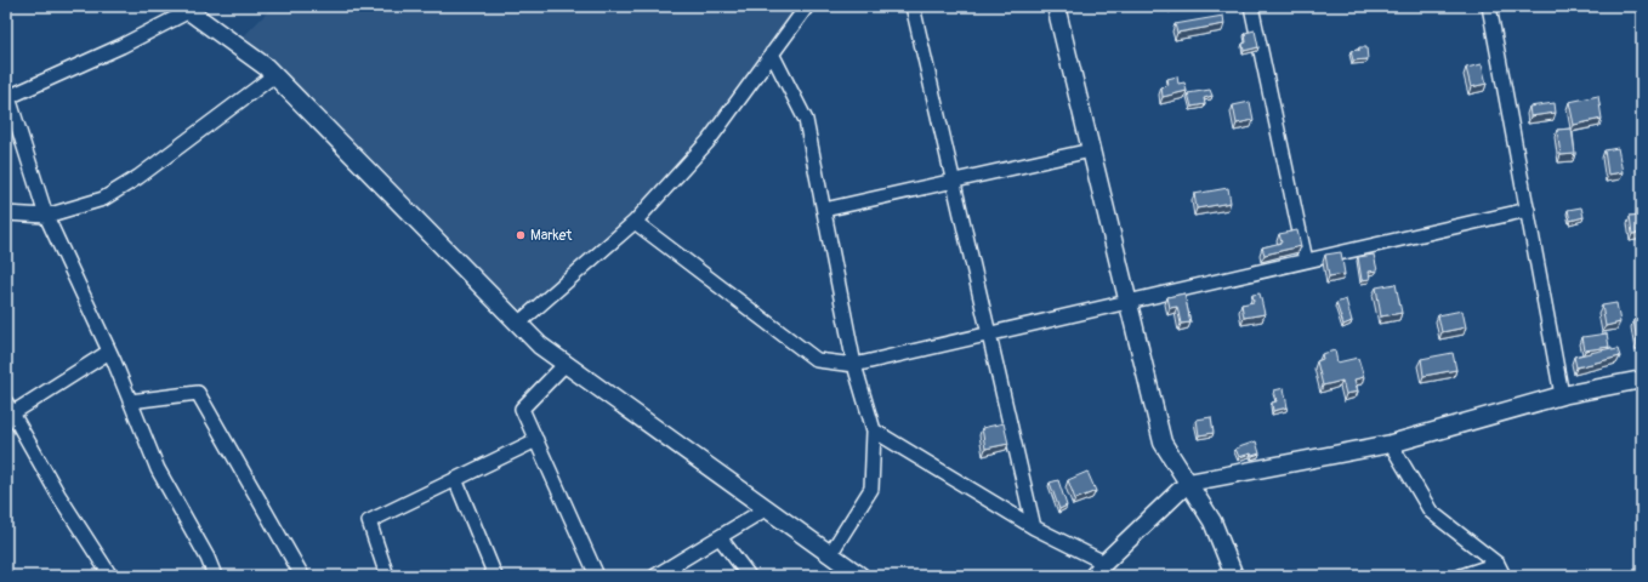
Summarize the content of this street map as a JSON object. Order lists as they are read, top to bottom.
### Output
{
  "places": ["Market"]
}
